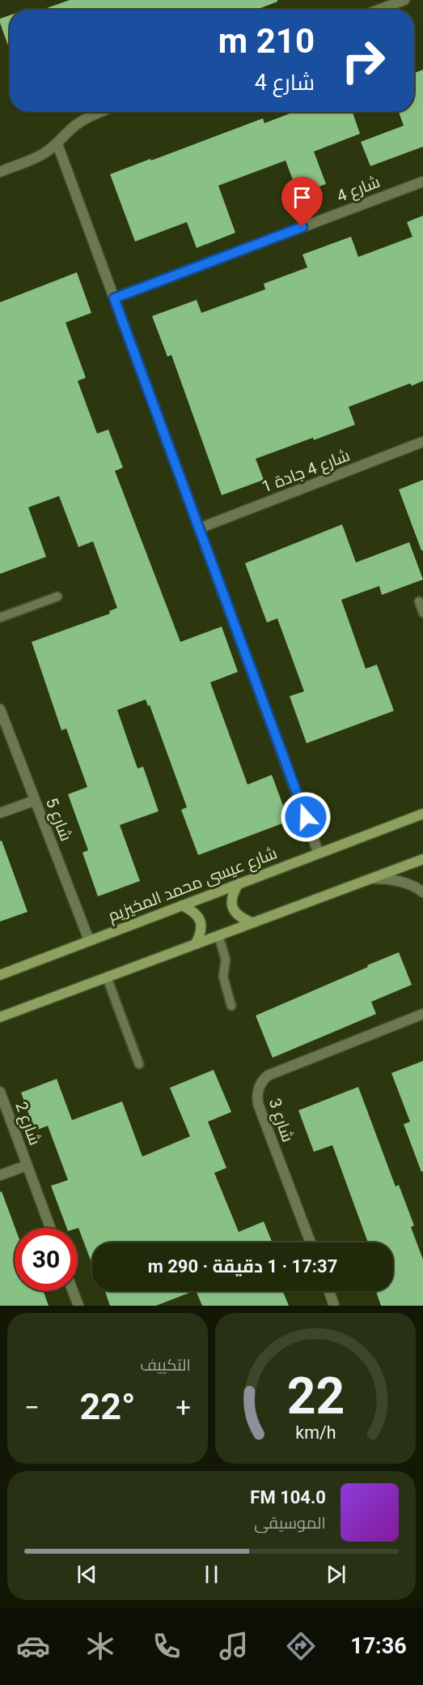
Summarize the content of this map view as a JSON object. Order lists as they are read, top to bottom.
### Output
{
  "streets": {
    "street": [
      "شارع 4",
      "شارع 4 جادة 1",
      "شارع 5",
      "شارع عيسى محمد المخيزيم",
      "شارع 3",
      "شارع 2"
    ]
  },
  "crossings": [
    ["شارع 5", "شارع عيسى محمد المخيزيم"]
  ],
  "page": {
    "turn": ["210 m", "شارع 4"],
    "limit": "30",
    "trip": "17:37 · 1 دقيقة · 290 m",
    "tile": "التكييف",
    "heat": ["−", "22°", "+"],
    "song": ["104.0 FM", "الموسيقى"],
    "tabs": "17:36",
    "gauge": ["22", "km/h"]
  }
}
